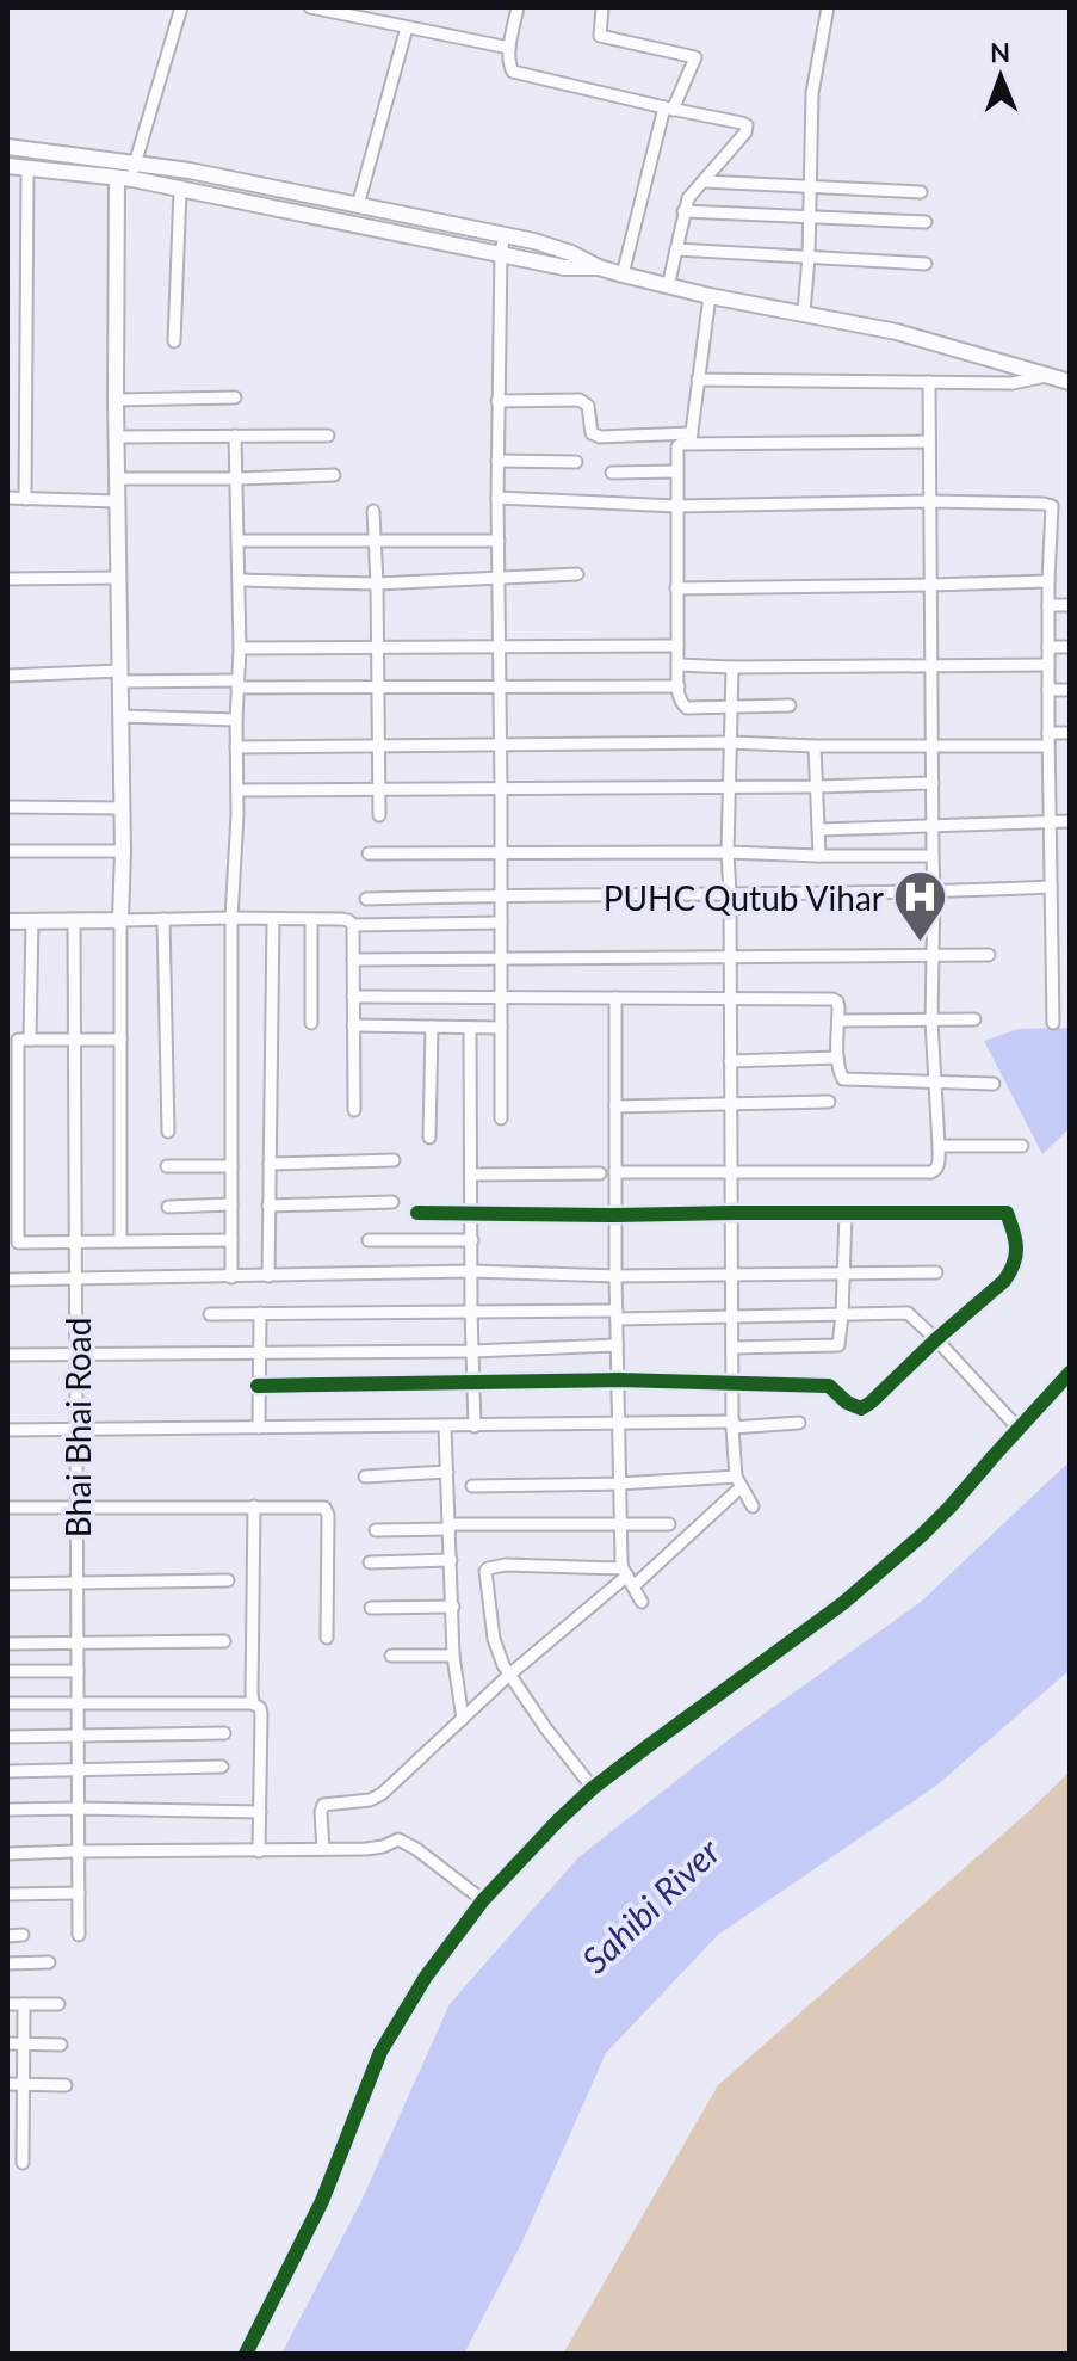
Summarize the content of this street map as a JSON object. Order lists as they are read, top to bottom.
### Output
{
  "streets": {
    "street": ["Bhai Bhai Road"]
  },
  "water": ["Sahibi River"],
  "places": {
    "hospital": ["PUHC Qutub Vihar"]
  },
  "north": "top"
}
